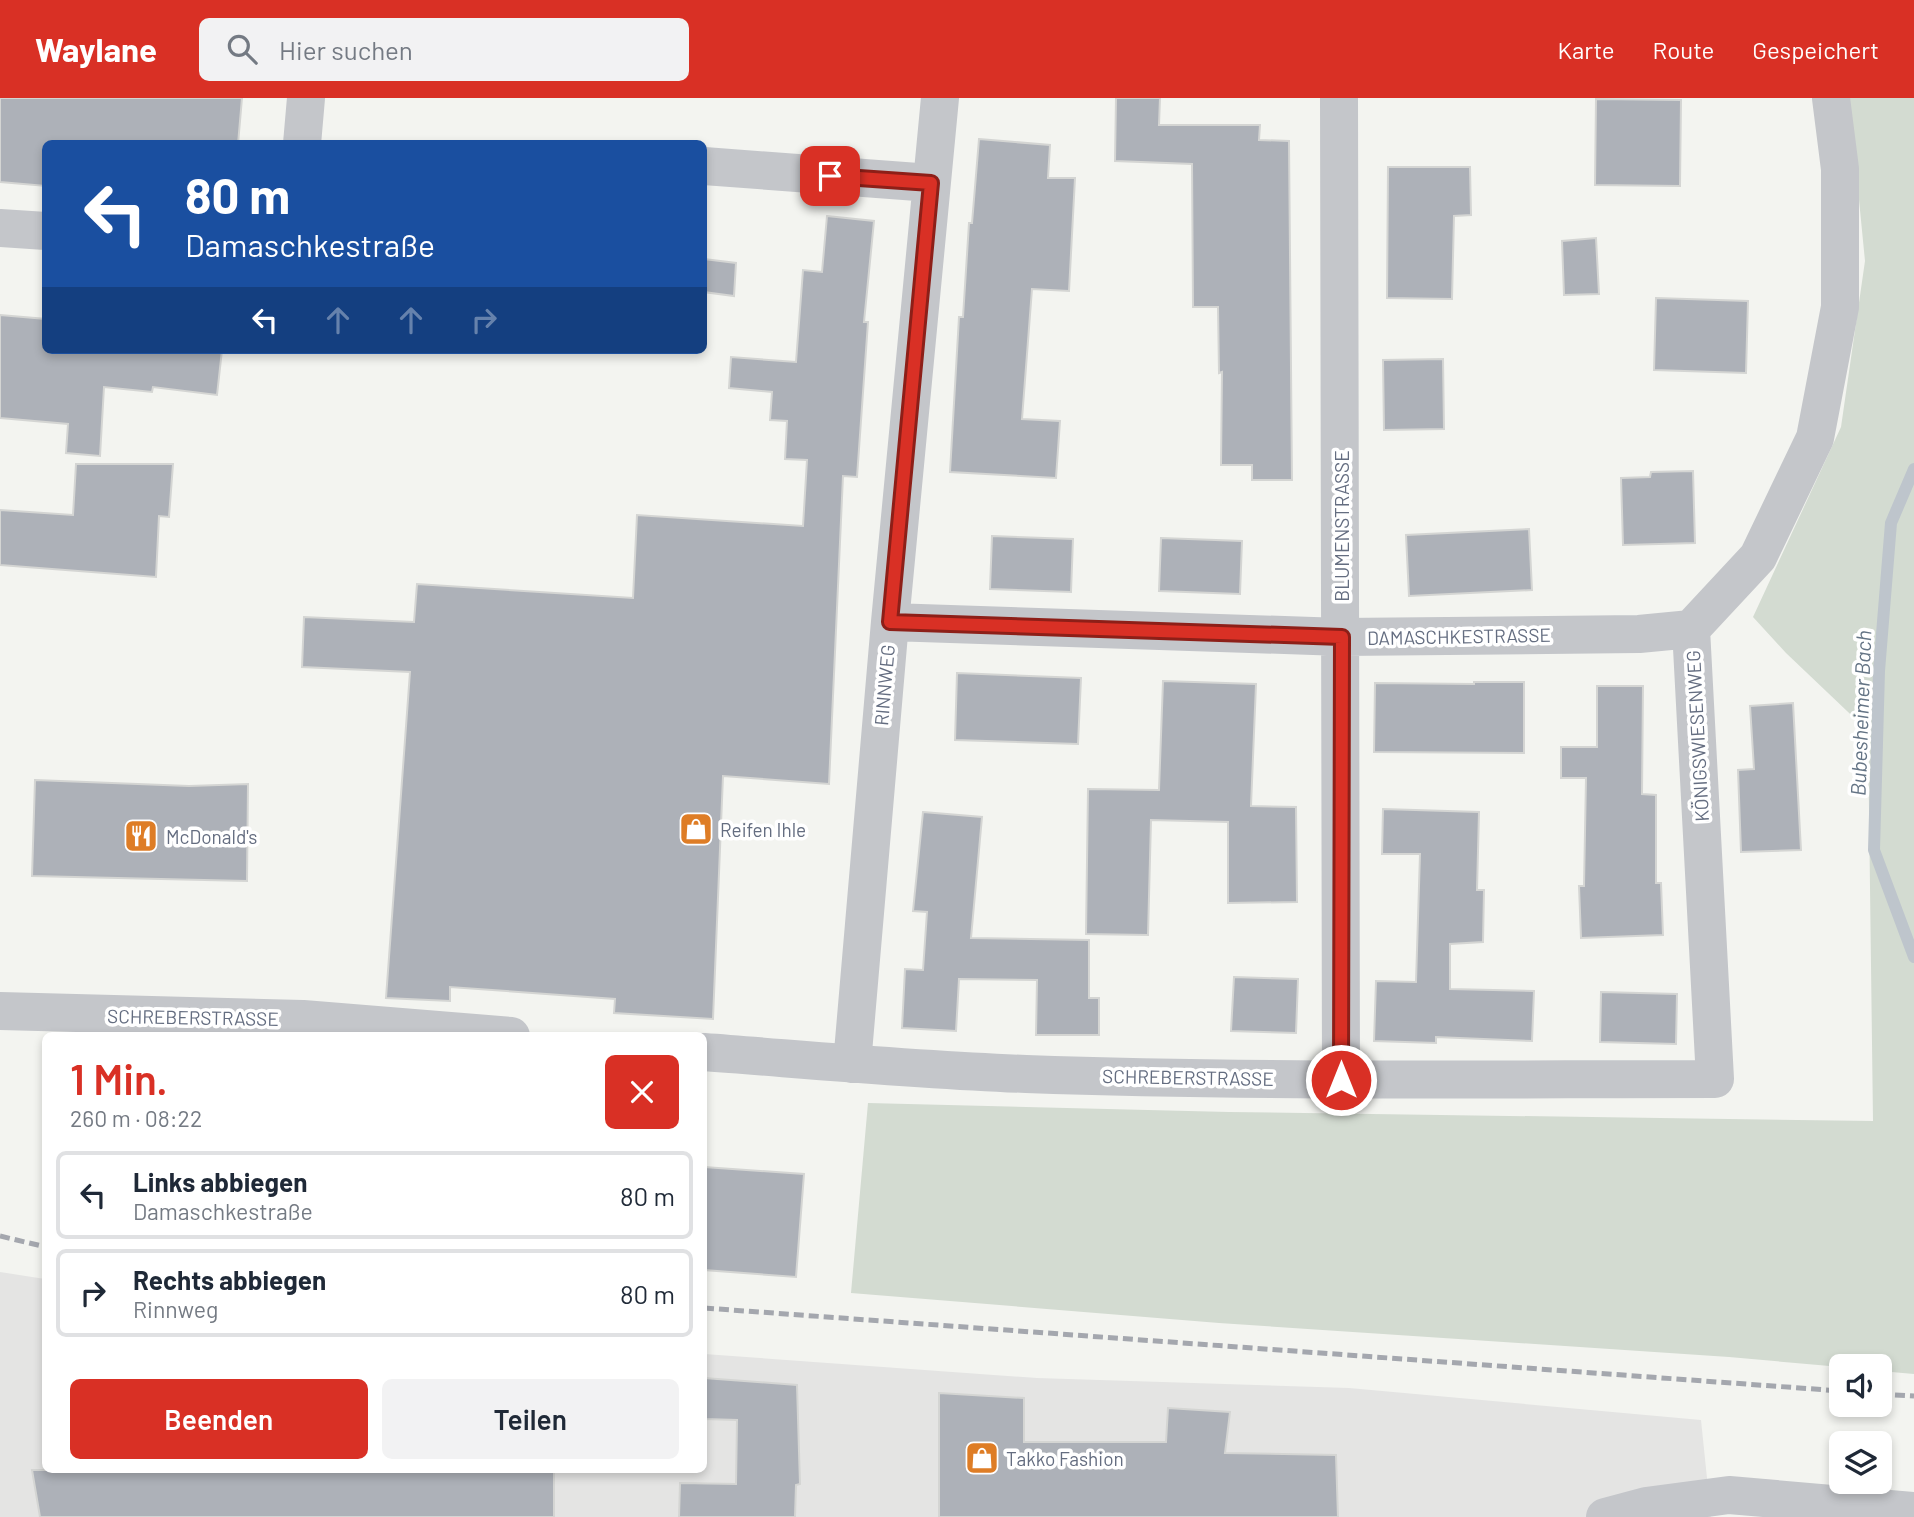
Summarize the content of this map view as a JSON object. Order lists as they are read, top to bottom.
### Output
{
  "streets": {
    "street": [
      "BLUMENSTRASSE",
      "DAMASCHKESTRASSE",
      "RINNWEG",
      "KÖNIGSWIESENWEG",
      "SCHREBERSTRASSE"
    ]
  },
  "crossings": [
    ["BLUMENSTRASSE", "DAMASCHKESTRASSE"],
    ["BLUMENSTRASSE", "SCHREBERSTRASSE"],
    ["DAMASCHKESTRASSE", "RINNWEG"],
    ["DAMASCHKESTRASSE", "KÖNIGSWIESENWEG"],
    ["RINNWEG", "SCHREBERSTRASSE"],
    ["KÖNIGSWIESENWEG", "SCHREBERSTRASSE"]
  ],
  "water": ["Bubesheimer Bach"],
  "places": {
    "shop": ["Reifen Ihle", "Takko Fashion"],
    "restaurant": ["McDonald's"]
  },
  "page": {
    "header": "Waylane",
    "search": "Hier suchen",
    "nav": ["Karte", "Route", "Gespeichert"],
    "turn": ["80 m", "Damaschkestraße"],
    "heading": ["1 Min.", "260 m · 08:22"],
    "list": [
      {
        "name": "Links abbiegen",
        "note": "Damaschkestraße",
        "value": "80 m"
      },
      {
        "name": "Rechts abbiegen",
        "note": "Rinnweg",
        "value": "80 m"
      }
    ],
    "buttons": ["Beenden", "Teilen"]
  }
}
